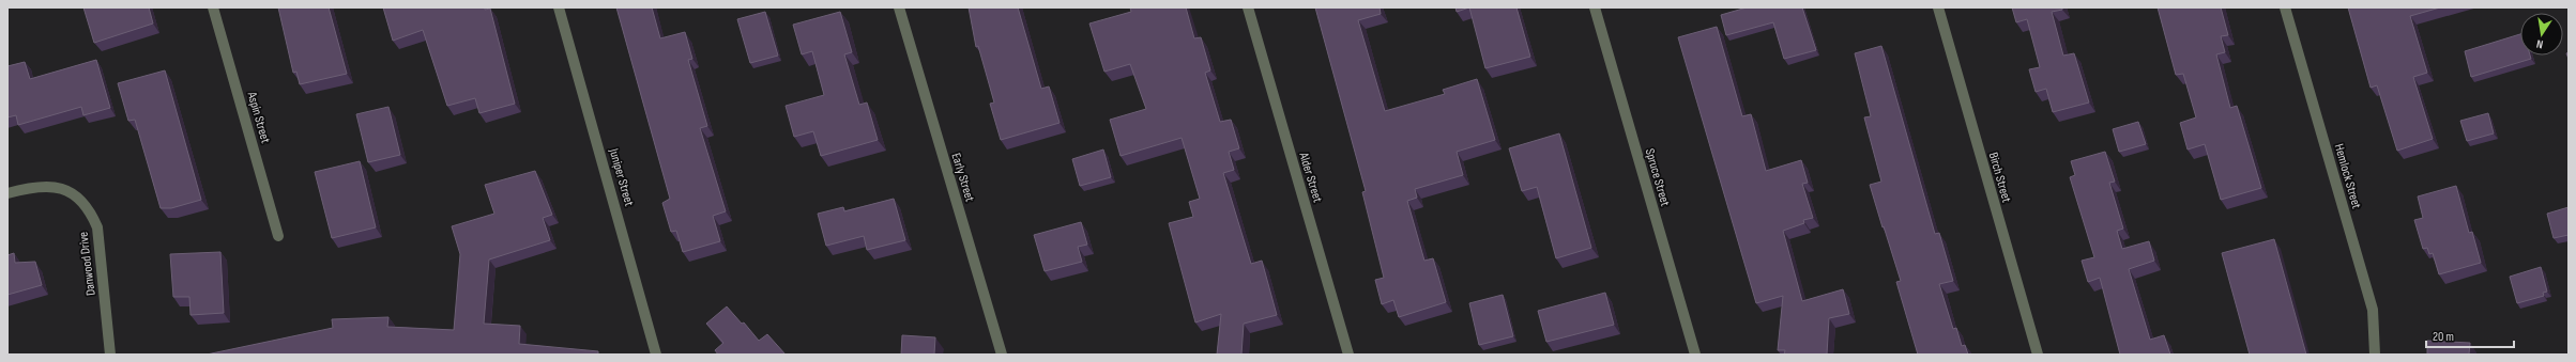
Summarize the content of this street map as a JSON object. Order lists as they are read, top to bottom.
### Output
{
  "streets": {
    "street": [
      "Aspin Street",
      "Hemlock Street",
      "Juniper Street",
      "Early Street",
      "Alder Street",
      "Spruce Street",
      "Birch Street",
      "Danwood Drive"
    ]
  },
  "scale_bar": "20 m",
  "north": "bottom"
}
